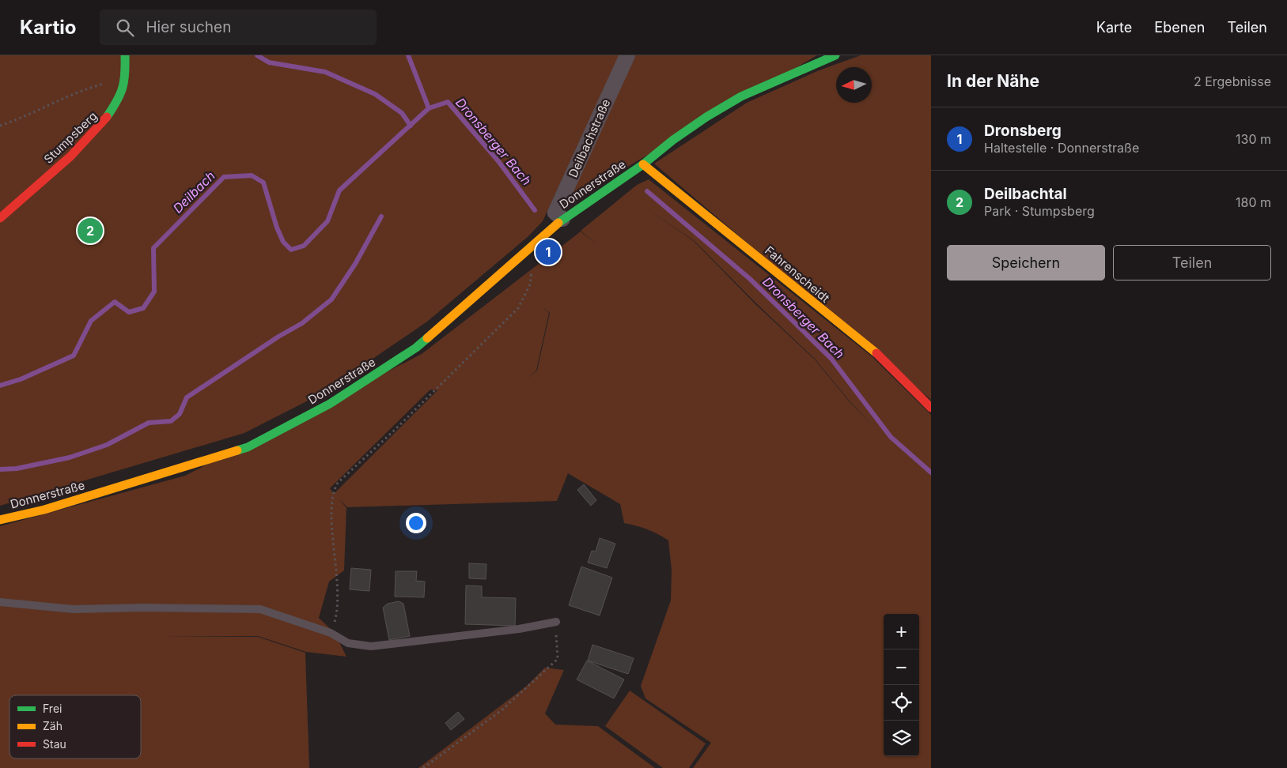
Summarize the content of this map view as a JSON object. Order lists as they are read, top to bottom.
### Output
{
  "streets": {
    "main road": ["Stumpsberg", "Donnerstraße", "Fahrenscheidt"],
    "street": ["Deilbachstraße"]
  },
  "crossings": [
    ["Deilbachstraße", "Donnerstraße"],
    ["Donnerstraße", "Fahrenscheidt"]
  ],
  "water": ["Dronsberger Bach", "Deilbach"],
  "legend": ["Frei", "Zäh", "Stau"],
  "north": "left",
  "page": {
    "header": "Kartio",
    "search": "Hier suchen",
    "nav": ["Karte", "Ebenen", "Teilen"],
    "heading": ["In der Nähe", "2 Ergebnisse"],
    "list": [
      {
        "mark": "1",
        "name": "Dronsberg",
        "note": "Haltestelle · Donnerstraße",
        "value": "130 m"
      },
      {
        "mark": "2",
        "name": "Deilbachtal",
        "note": "Park · Stumpsberg",
        "value": "180 m"
      }
    ],
    "pins": ["2", "1"],
    "buttons": ["Speichern", "Teilen"],
    "map_buttons": ["+", "−"]
  }
}
